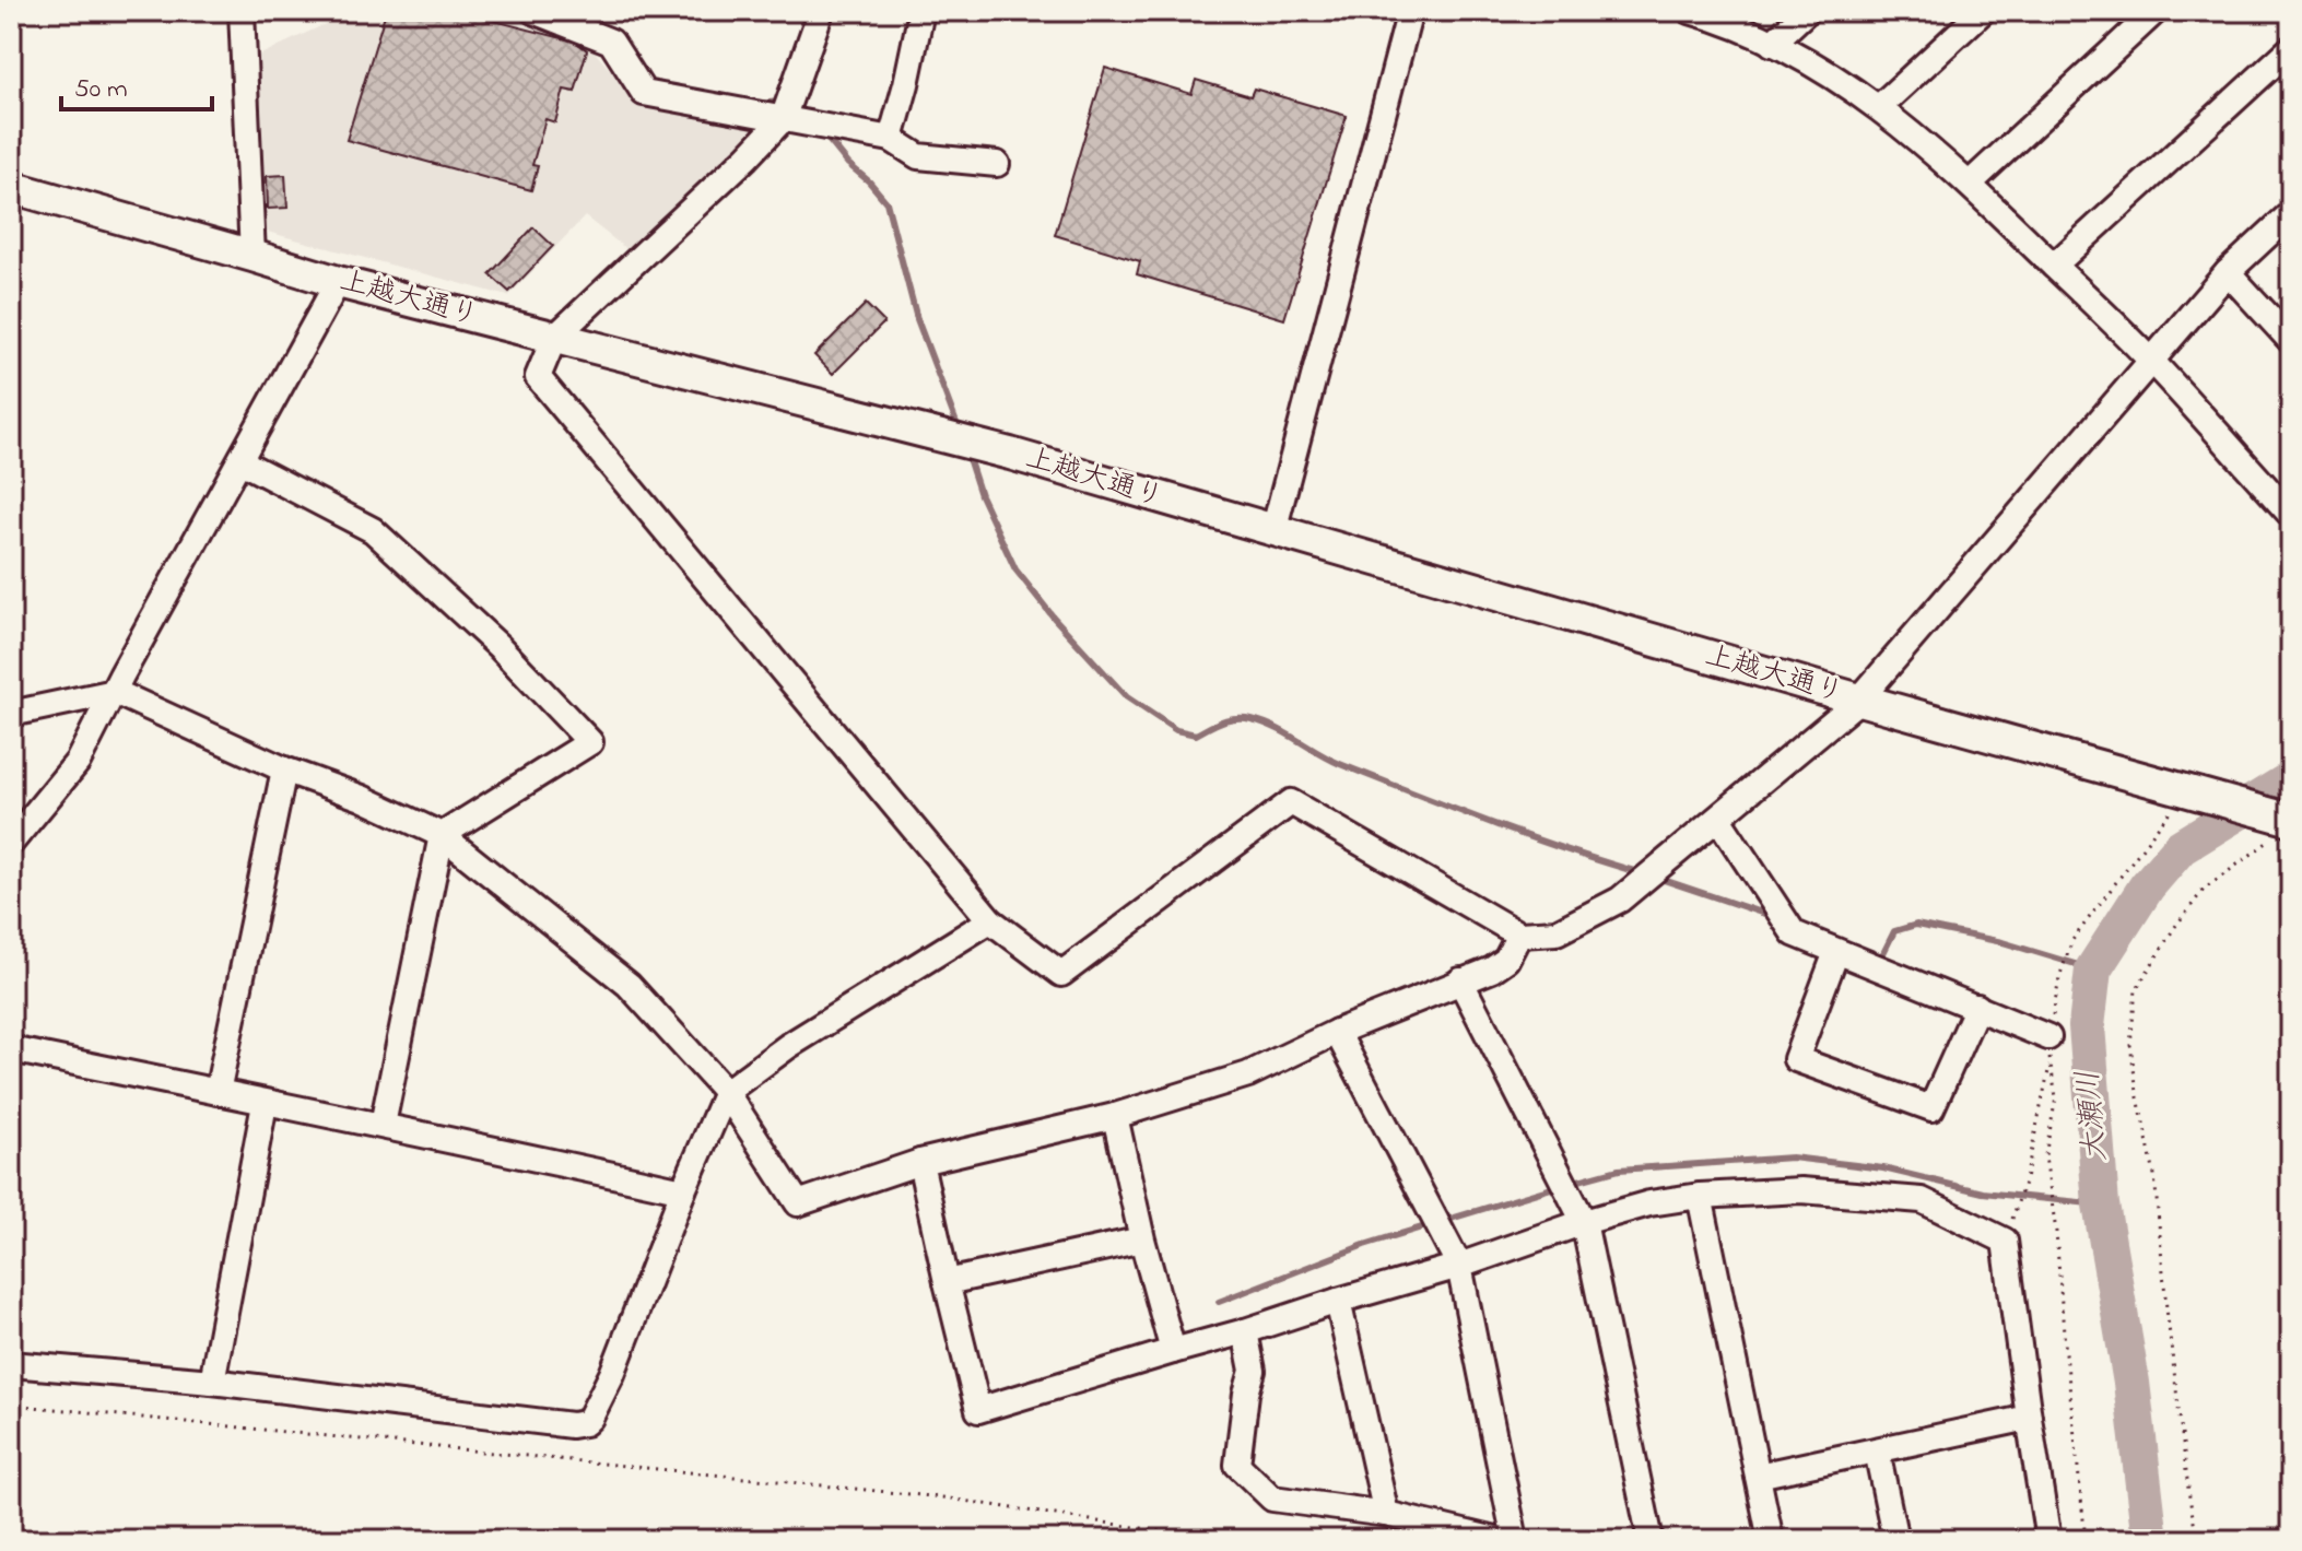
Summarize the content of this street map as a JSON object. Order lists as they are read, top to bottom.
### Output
{
  "streets": {
    "main road": ["上越大通り"]
  },
  "water": ["大瀬川"],
  "scale_bar": "50 m"
}
